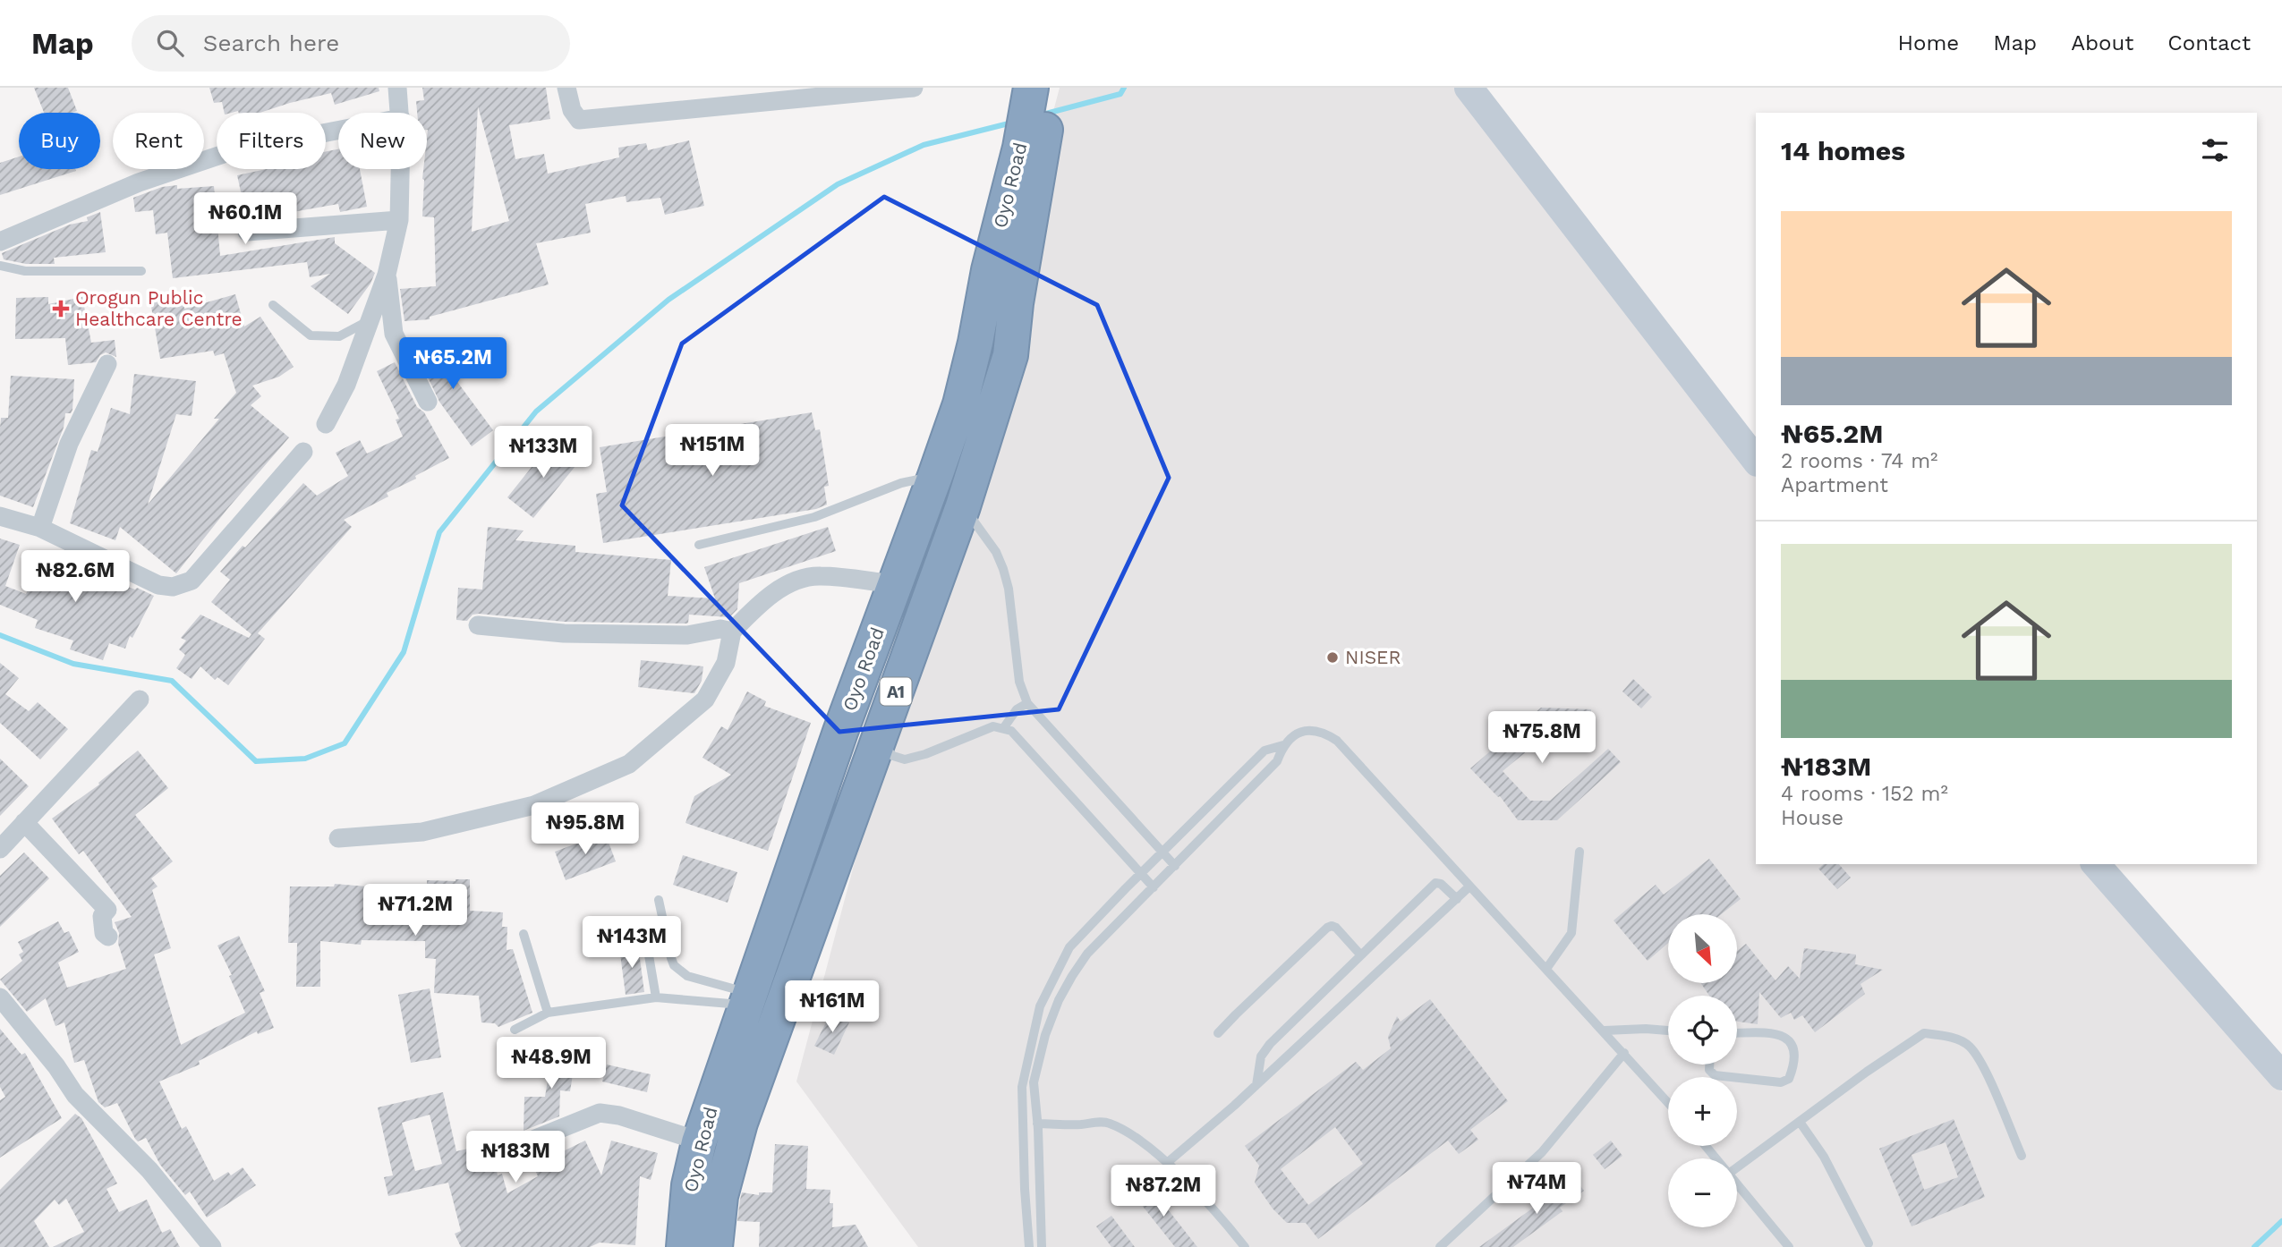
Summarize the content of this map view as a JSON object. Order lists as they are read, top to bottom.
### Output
{
  "streets": {
    "highway": ["Oyo Road", "A1"]
  },
  "places": {
    "health": ["Orogun Public Healthcare Centre"],
    "other": ["NISER"]
  },
  "north": "bottom right",
  "page": {
    "header": "Map",
    "search": "Search here",
    "nav": [
      "Home",
      "Map",
      "About",
      "Contact"
    ],
    "chip": [
      "Buy",
      "Rent",
      "Filters",
      "New"
    ],
    "heading": "14 homes",
    "list": [
      {
        "name": "₦65.2M",
        "note": "2 rooms · 74 m² · Apartment"
      },
      {
        "name": "₦183M",
        "note": "4 rooms · 152 m² · House"
      }
    ],
    "price": [
      "₦60.1M",
      "₦65.2M",
      "₦151M",
      "₦133M",
      "₦82.6M",
      "₦75.8M",
      "₦95.8M",
      "₦71.2M",
      "₦143M",
      "₦161M",
      "₦48.9M",
      "₦183M",
      "₦74M",
      "₦87.2M"
    ],
    "map_buttons": ["+", "−"]
  }
}
